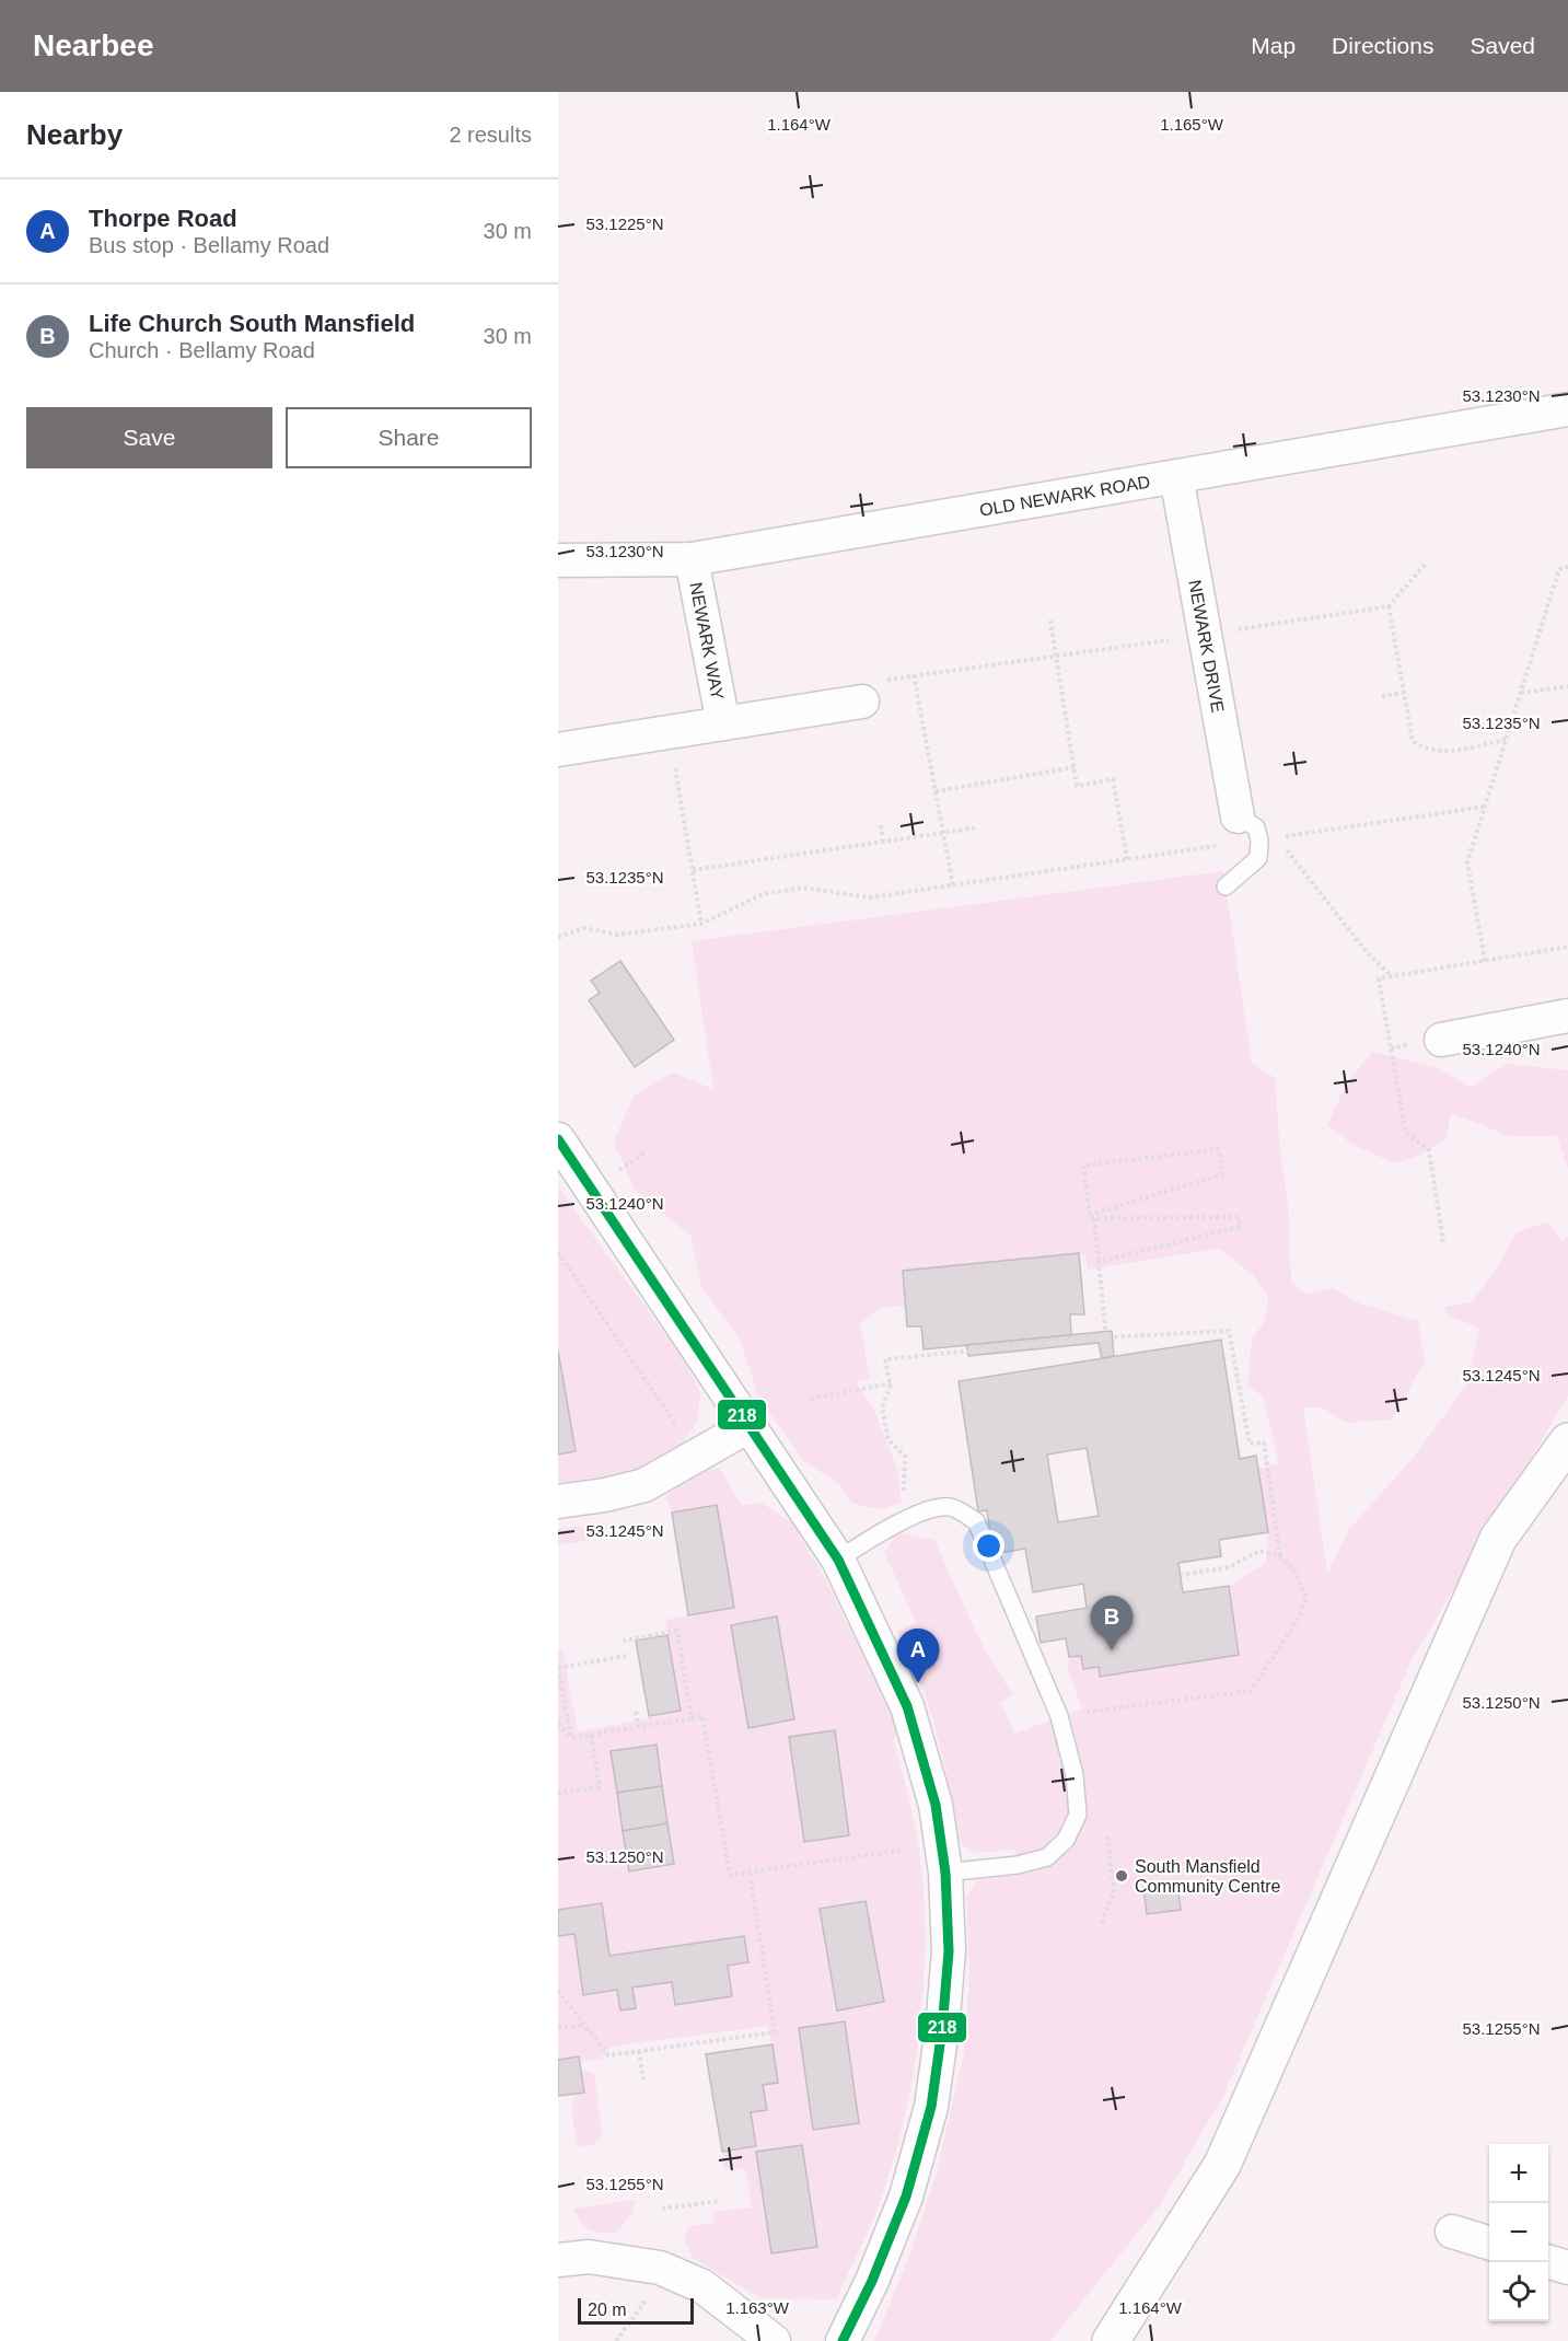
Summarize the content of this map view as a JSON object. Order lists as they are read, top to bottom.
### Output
{
  "streets": {
    "street": ["OLD NEWARK ROAD", "NEWARK WAY", "NEWARK DRIVE"]
  },
  "crossings": [
    ["OLD NEWARK ROAD", "NEWARK WAY"],
    ["OLD NEWARK ROAD", "NEWARK DRIVE"]
  ],
  "places": ["South Mansfield Community Centre"],
  "lines": ["transit line 218"],
  "scale_bar": "20 m",
  "page": {
    "header": "Nearbee",
    "nav": ["Map", "Directions", "Saved"],
    "heading": ["Nearby", "2 results"],
    "list": [
      {
        "mark": "A",
        "name": "Thorpe Road",
        "note": "Bus stop · Bellamy Road",
        "value": "30 m"
      },
      {
        "mark": "B",
        "name": "Life Church South Mansfield",
        "note": "Church · Bellamy Road",
        "value": "30 m"
      }
    ],
    "buttons": ["Save", "Share"],
    "pins": ["B", "A"],
    "map_buttons": ["+", "−"],
    "scale": "20 m"
  },
  "coordinates": [
    "1.164°W",
    "1.165°W",
    "53.1225°N",
    "53.1230°N",
    "53.1235°N",
    "53.1240°N",
    "53.1245°N",
    "53.1250°N",
    "53.1255°N",
    "1.163°W"
  ]
}
